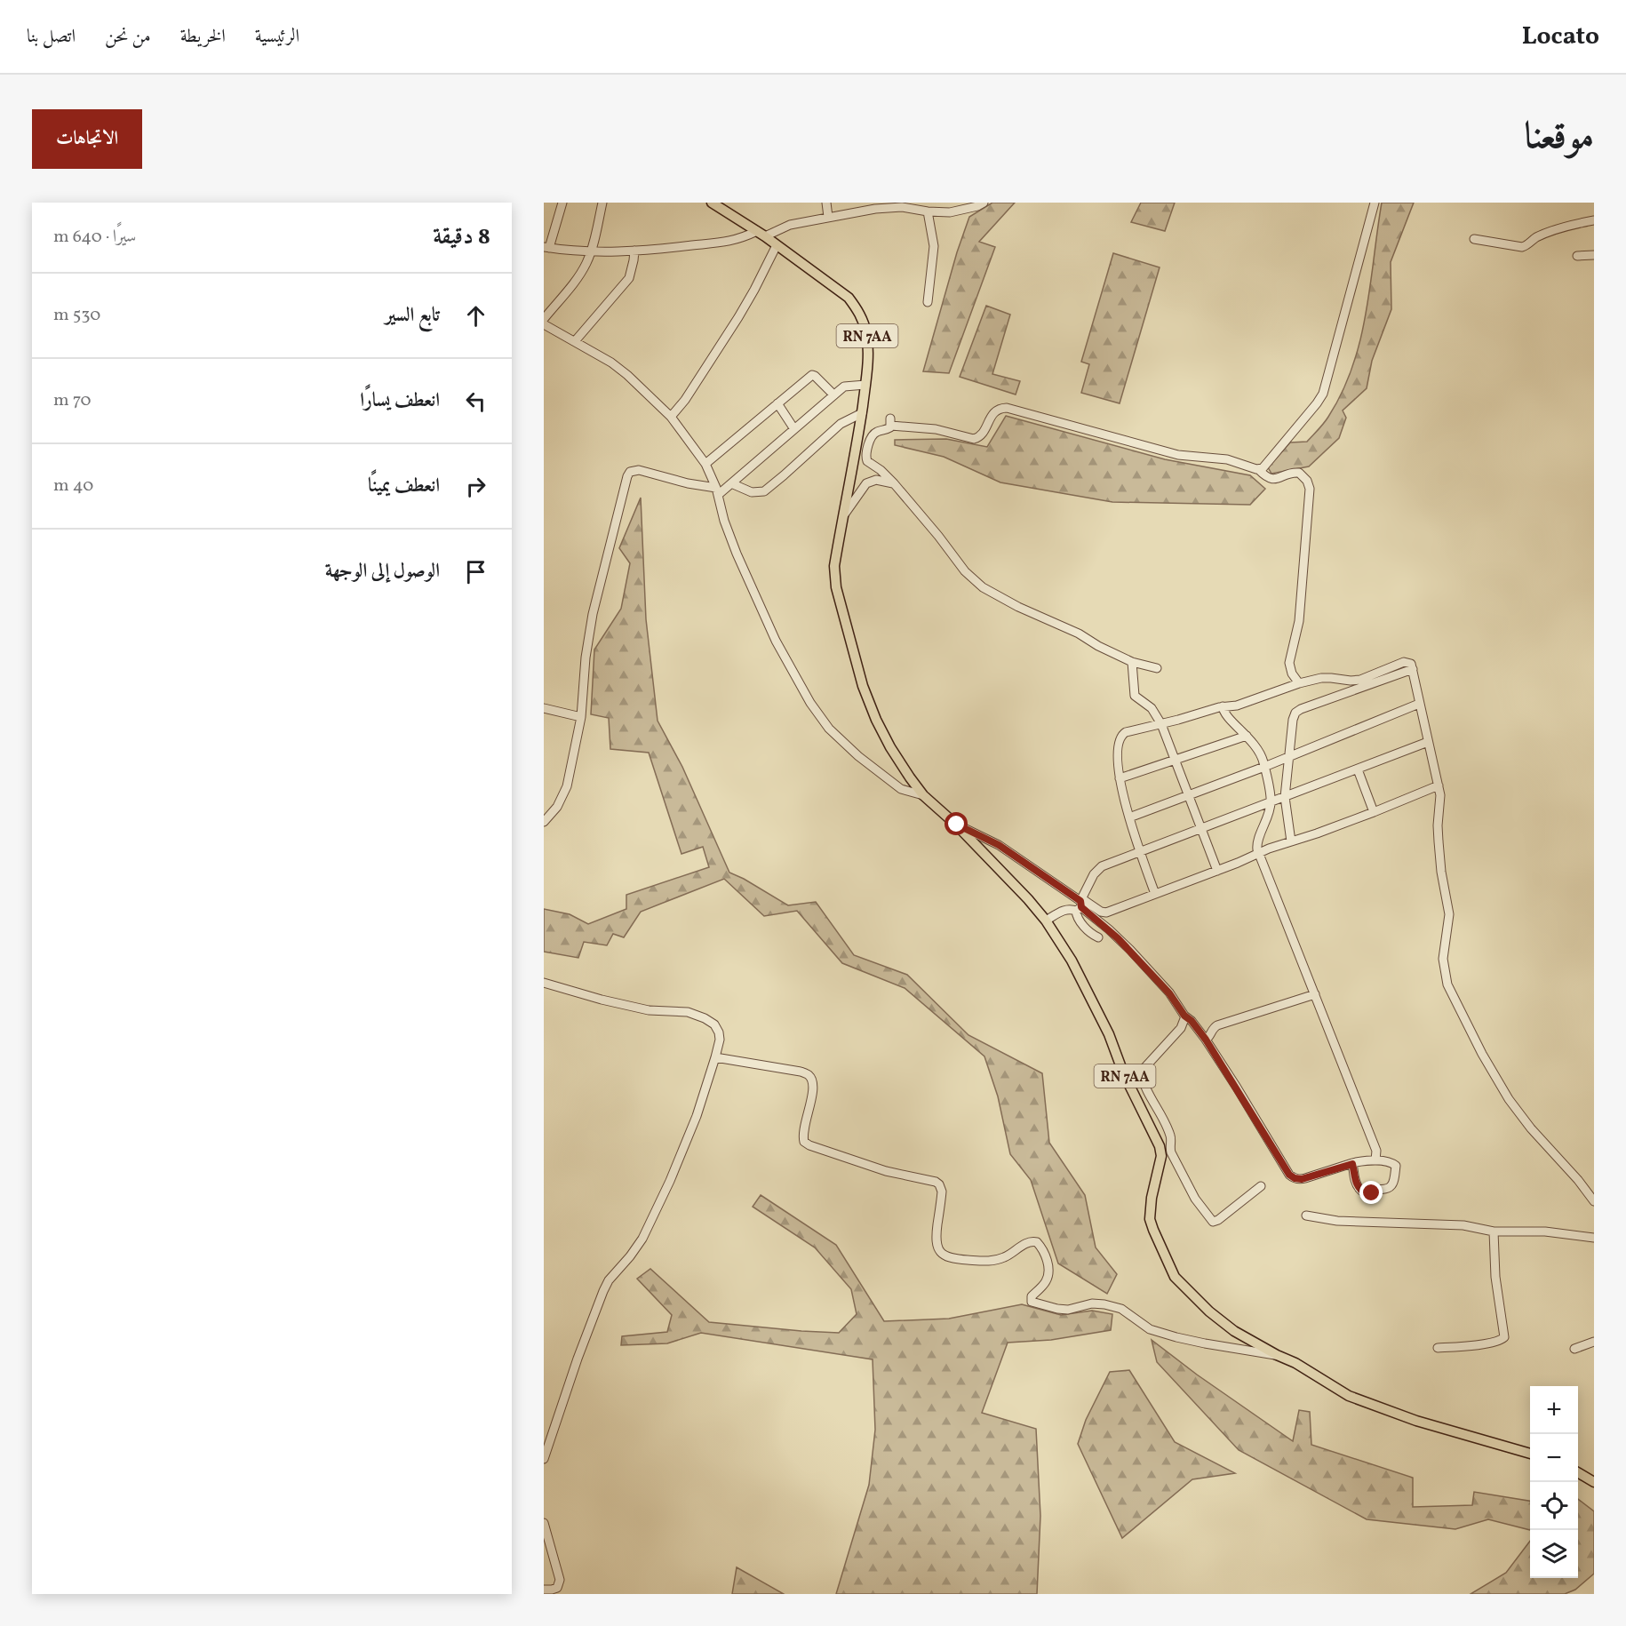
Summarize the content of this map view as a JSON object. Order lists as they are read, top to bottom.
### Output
{
  "streets": {
    "main road": ["RN 7AA"]
  },
  "page": {
    "header": "Locato",
    "nav": [
      "الرئيسية",
      "الخريطة",
      "من نحن",
      "اتصل بنا"
    ],
    "title": "موقعنا",
    "buttons": "الاتجاهات",
    "heading": ["8 دقيقة", "سيرًا · 640 m"],
    "list": [
      ["تابع السير", "530 m"],
      ["انعطف يسارًا", "70 m"],
      ["انعطف يمينًا", "40 m"],
      "الوصول إلى الوجهة"
    ],
    "map_buttons": ["+", "−"]
  }
}
